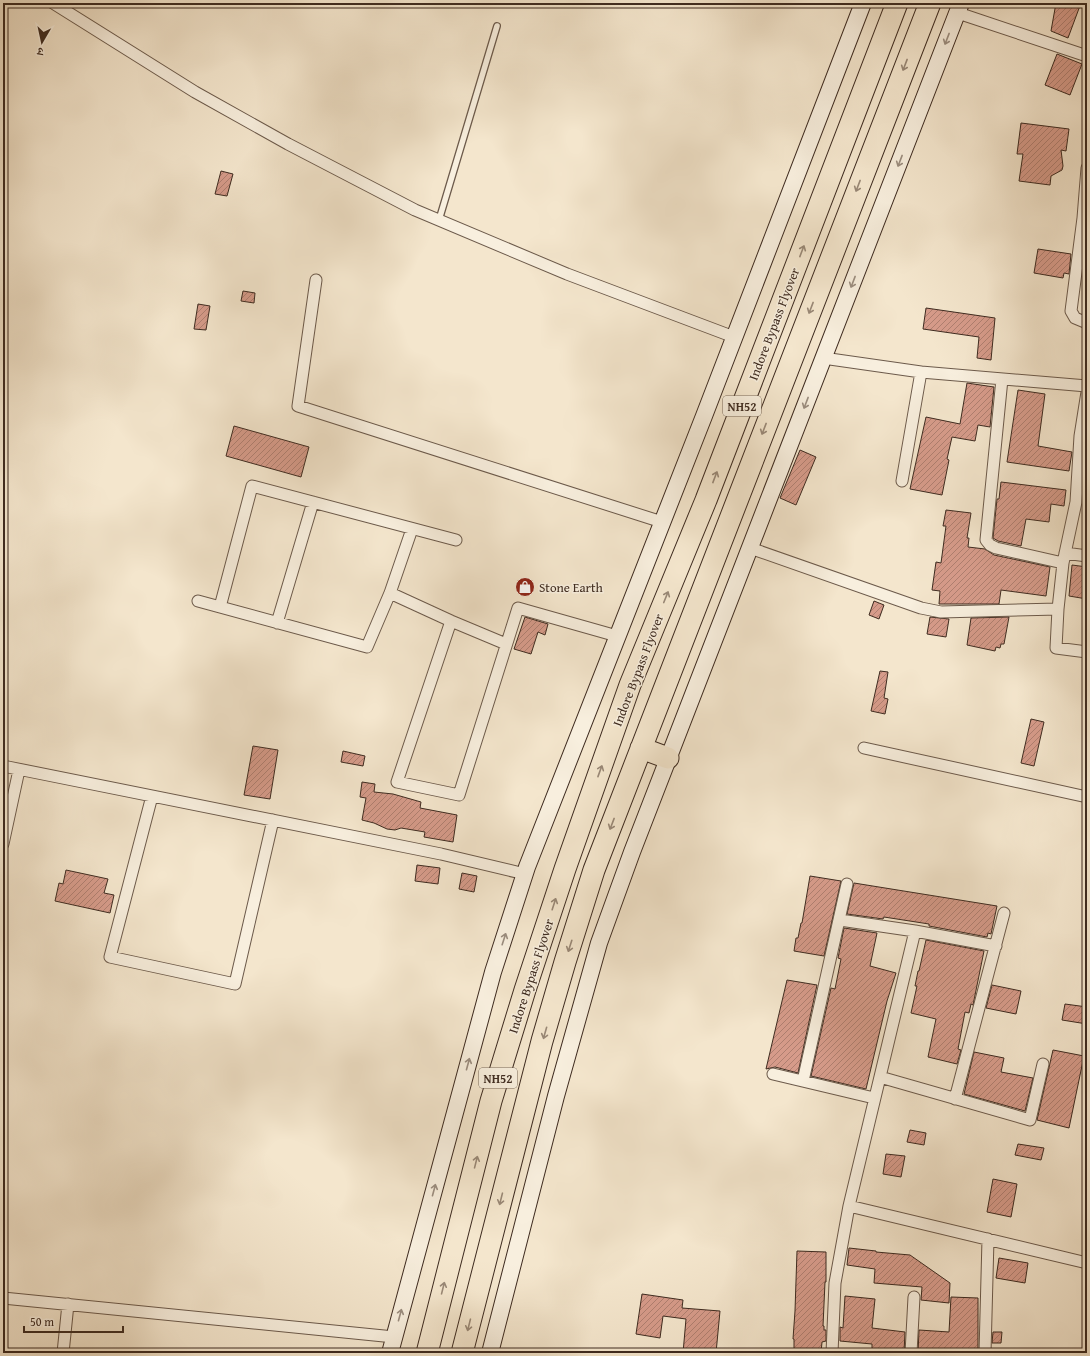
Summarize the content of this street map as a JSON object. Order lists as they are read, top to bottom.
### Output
{
  "streets": {
    "highway": ["Indore Bypass Flyover", "NH52"]
  },
  "places": {
    "shop": ["Stone Earth"]
  },
  "scale_bar": "50 m",
  "north": "bottom"
}
